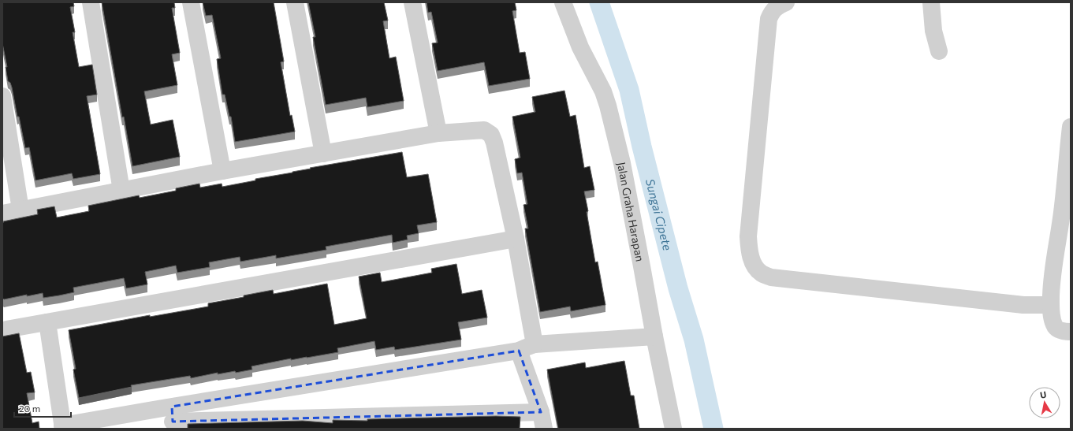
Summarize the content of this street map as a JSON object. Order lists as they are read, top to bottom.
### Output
{
  "streets": {
    "street": ["Jalan Graha Harapan"]
  },
  "water": ["Sungai Cipete"],
  "scale_bar": "20 m",
  "north": "top"
}
